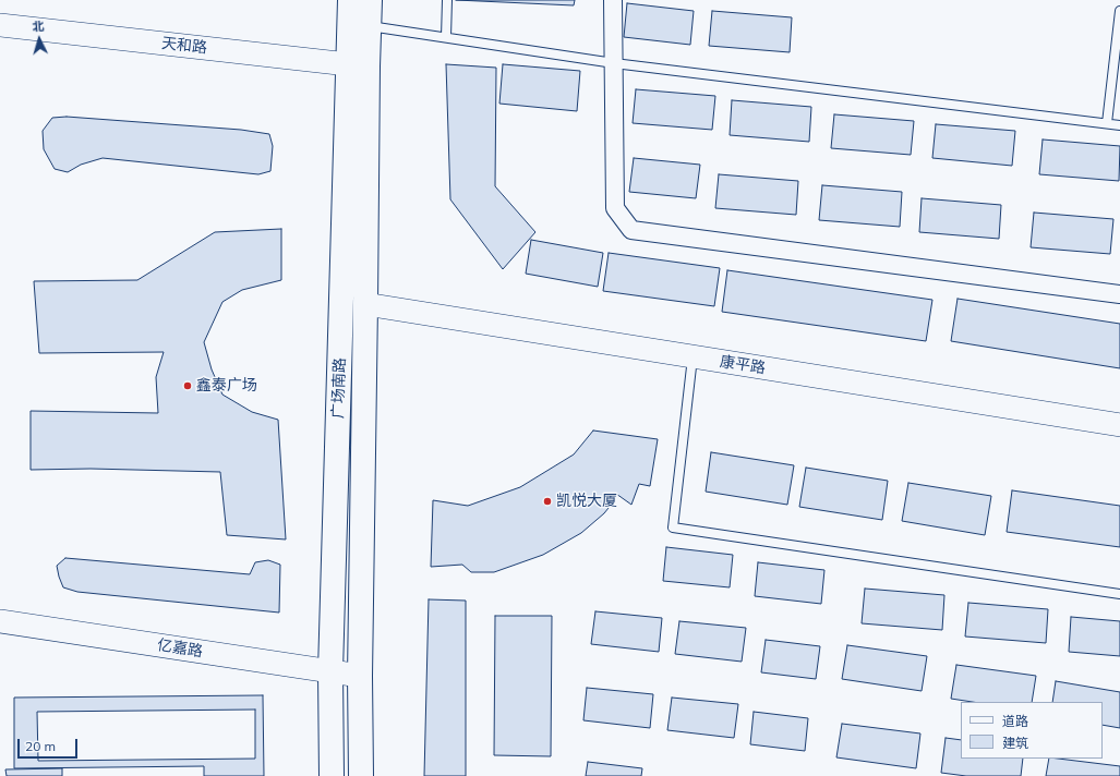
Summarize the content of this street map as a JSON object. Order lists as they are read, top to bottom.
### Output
{
  "streets": {
    "main road": ["广场南路"],
    "street": ["天和路", "康平路", "亿嘉路"]
  },
  "crossings": [
    ["天和路", "广场南路"],
    ["康平路", "广场南路"],
    ["广场南路", "亿嘉路"]
  ],
  "places": ["鑫泰广场", "凯悦大厦"],
  "legend": ["道路", "建筑"],
  "scale_bar": "20 m",
  "north": "top"
}
